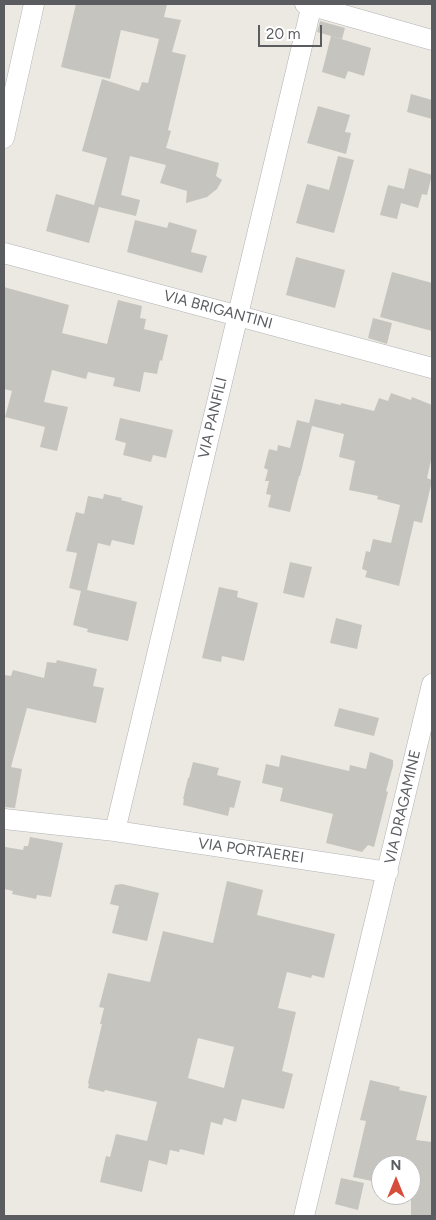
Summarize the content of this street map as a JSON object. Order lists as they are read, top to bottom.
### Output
{
  "streets": {
    "street": [
      "VIA BRIGANTINI",
      "VIA PANFILI",
      "VIA DRAGAMINE",
      "VIA PORTAEREI"
    ]
  },
  "crossings": [
    ["VIA BRIGANTINI", "VIA PANFILI"],
    ["VIA PANFILI", "VIA PORTAEREI"],
    ["VIA DRAGAMINE", "VIA PORTAEREI"]
  ],
  "scale_bar": "20 m",
  "north": "top"
}
